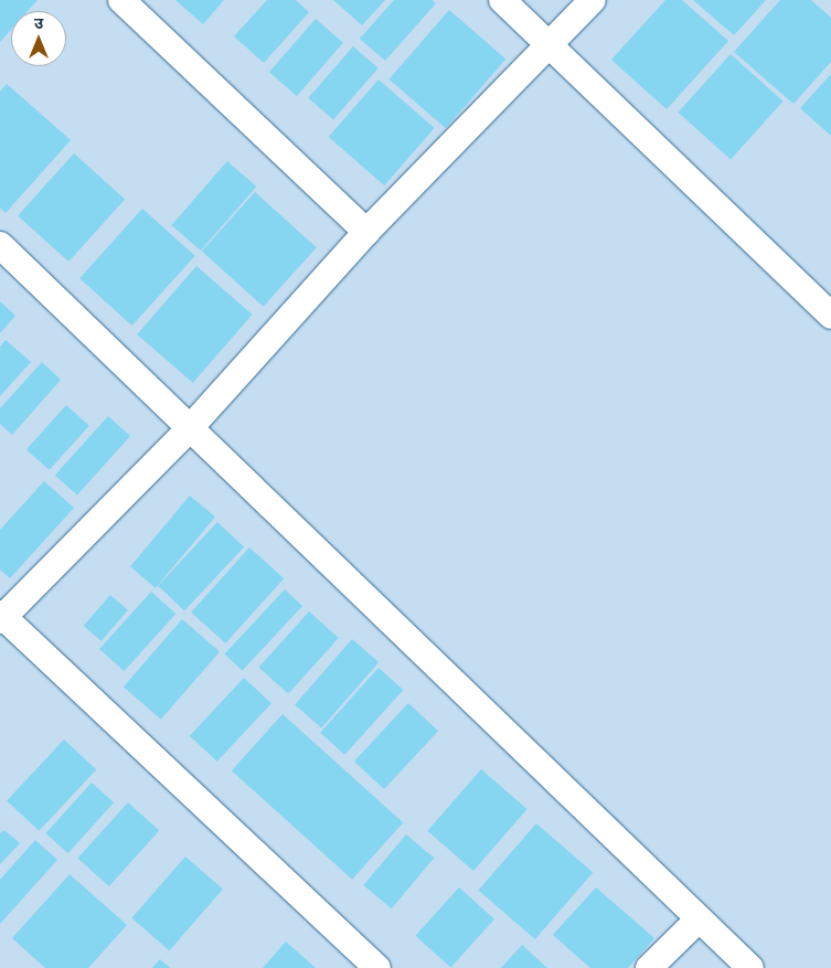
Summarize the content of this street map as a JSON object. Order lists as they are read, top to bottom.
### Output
{
  "north": "top"
}
